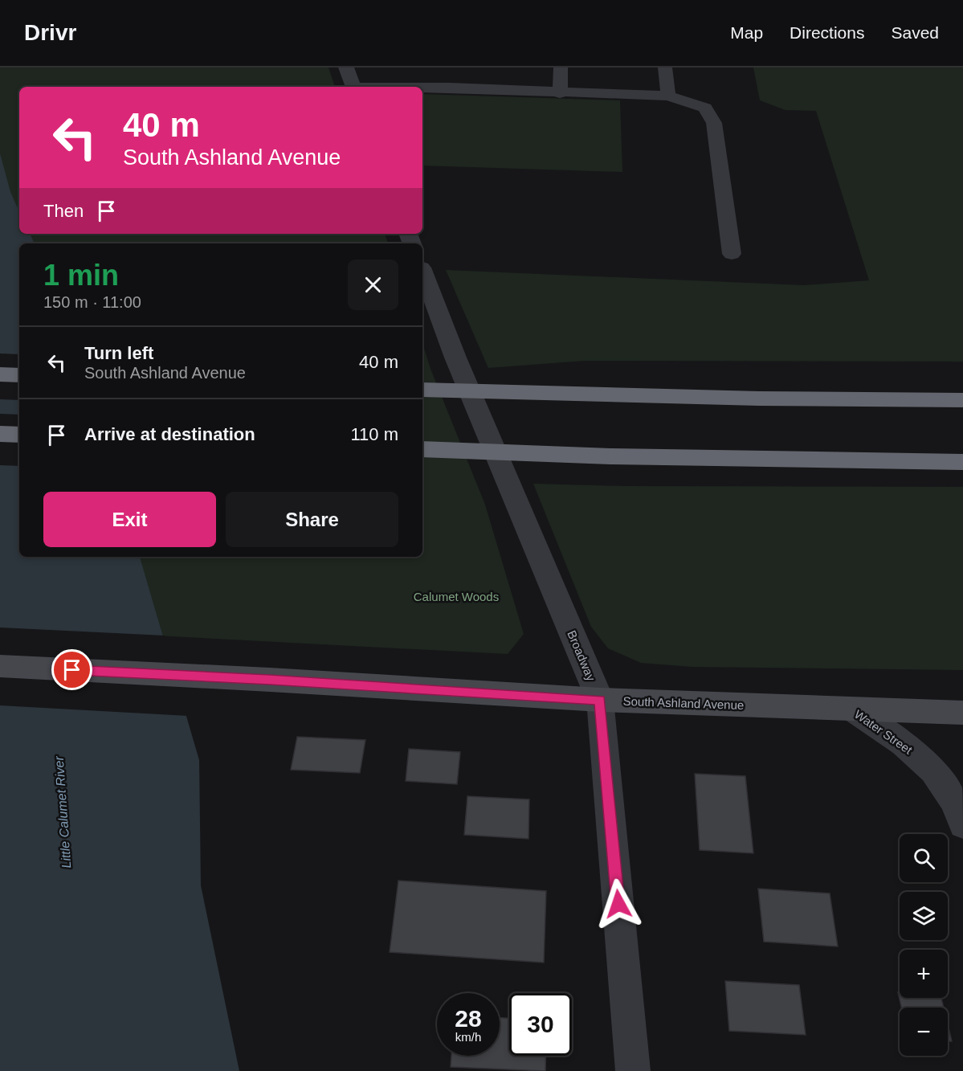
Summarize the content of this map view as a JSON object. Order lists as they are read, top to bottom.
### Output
{
  "streets": {
    "main road": ["South Ashland Avenue"],
    "street": ["Broadway", "Water Street"]
  },
  "crossings": [
    ["Broadway", "South Ashland Avenue"],
    ["South Ashland Avenue", "Water Street"]
  ],
  "water": ["Little Calumet River"],
  "parks": ["Calumet Woods"],
  "page": {
    "header": "Drivr",
    "nav": ["Map", "Directions", "Saved"],
    "turn": ["40 m", "South Ashland Avenue"],
    "then": "Then",
    "heading": ["1 min", "150 m · 11:00"],
    "list": [
      {
        "name": "Turn left",
        "note": "South Ashland Avenue",
        "value": "40 m"
      },
      {
        "name": "Arrive at destination",
        "value": "110 m"
      }
    ],
    "buttons": ["Exit", "Share"],
    "map_buttons": ["+", "−"],
    "speed": "28 km/h",
    "limit": "30"
  }
}
